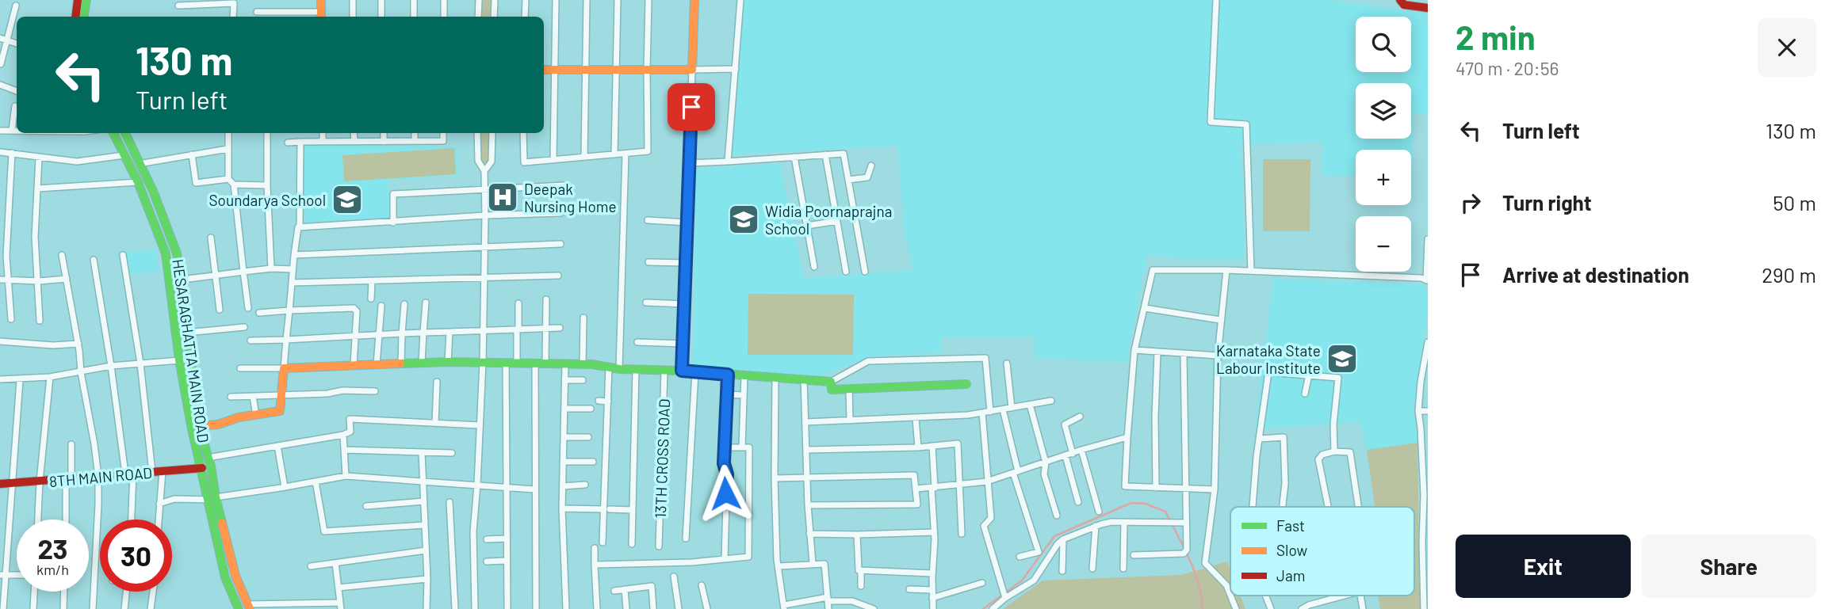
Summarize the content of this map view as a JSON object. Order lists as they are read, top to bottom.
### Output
{
  "streets": {
    "street": ["HESARAGHATTA MAIN ROAD", "13TH CROSS ROAD", "8TH MAIN ROAD"]
  },
  "crossings": [
    ["HESARAGHATTA MAIN ROAD", "8TH MAIN ROAD"]
  ],
  "places": {
    "hospital": ["Deepak Nursing Home"],
    "school or university": ["Soundarya School", "Widia Poornaprajna School", "Karnataka State Labour Institute"]
  },
  "legend": ["Fast", "Slow", "Jam"],
  "page": {
    "heading": ["2 min", "470 m · 20:56"],
    "map_buttons": ["+", "−"],
    "turn": ["130 m", "Turn left"],
    "list": [
      {
        "name": "Turn left",
        "value": "130 m"
      },
      {
        "name": "Turn right",
        "value": "50 m"
      },
      {
        "name": "Arrive at destination",
        "value": "290 m"
      }
    ],
    "speed": "23 km/h",
    "limit": "30",
    "buttons": ["Exit", "Share"]
  }
}
